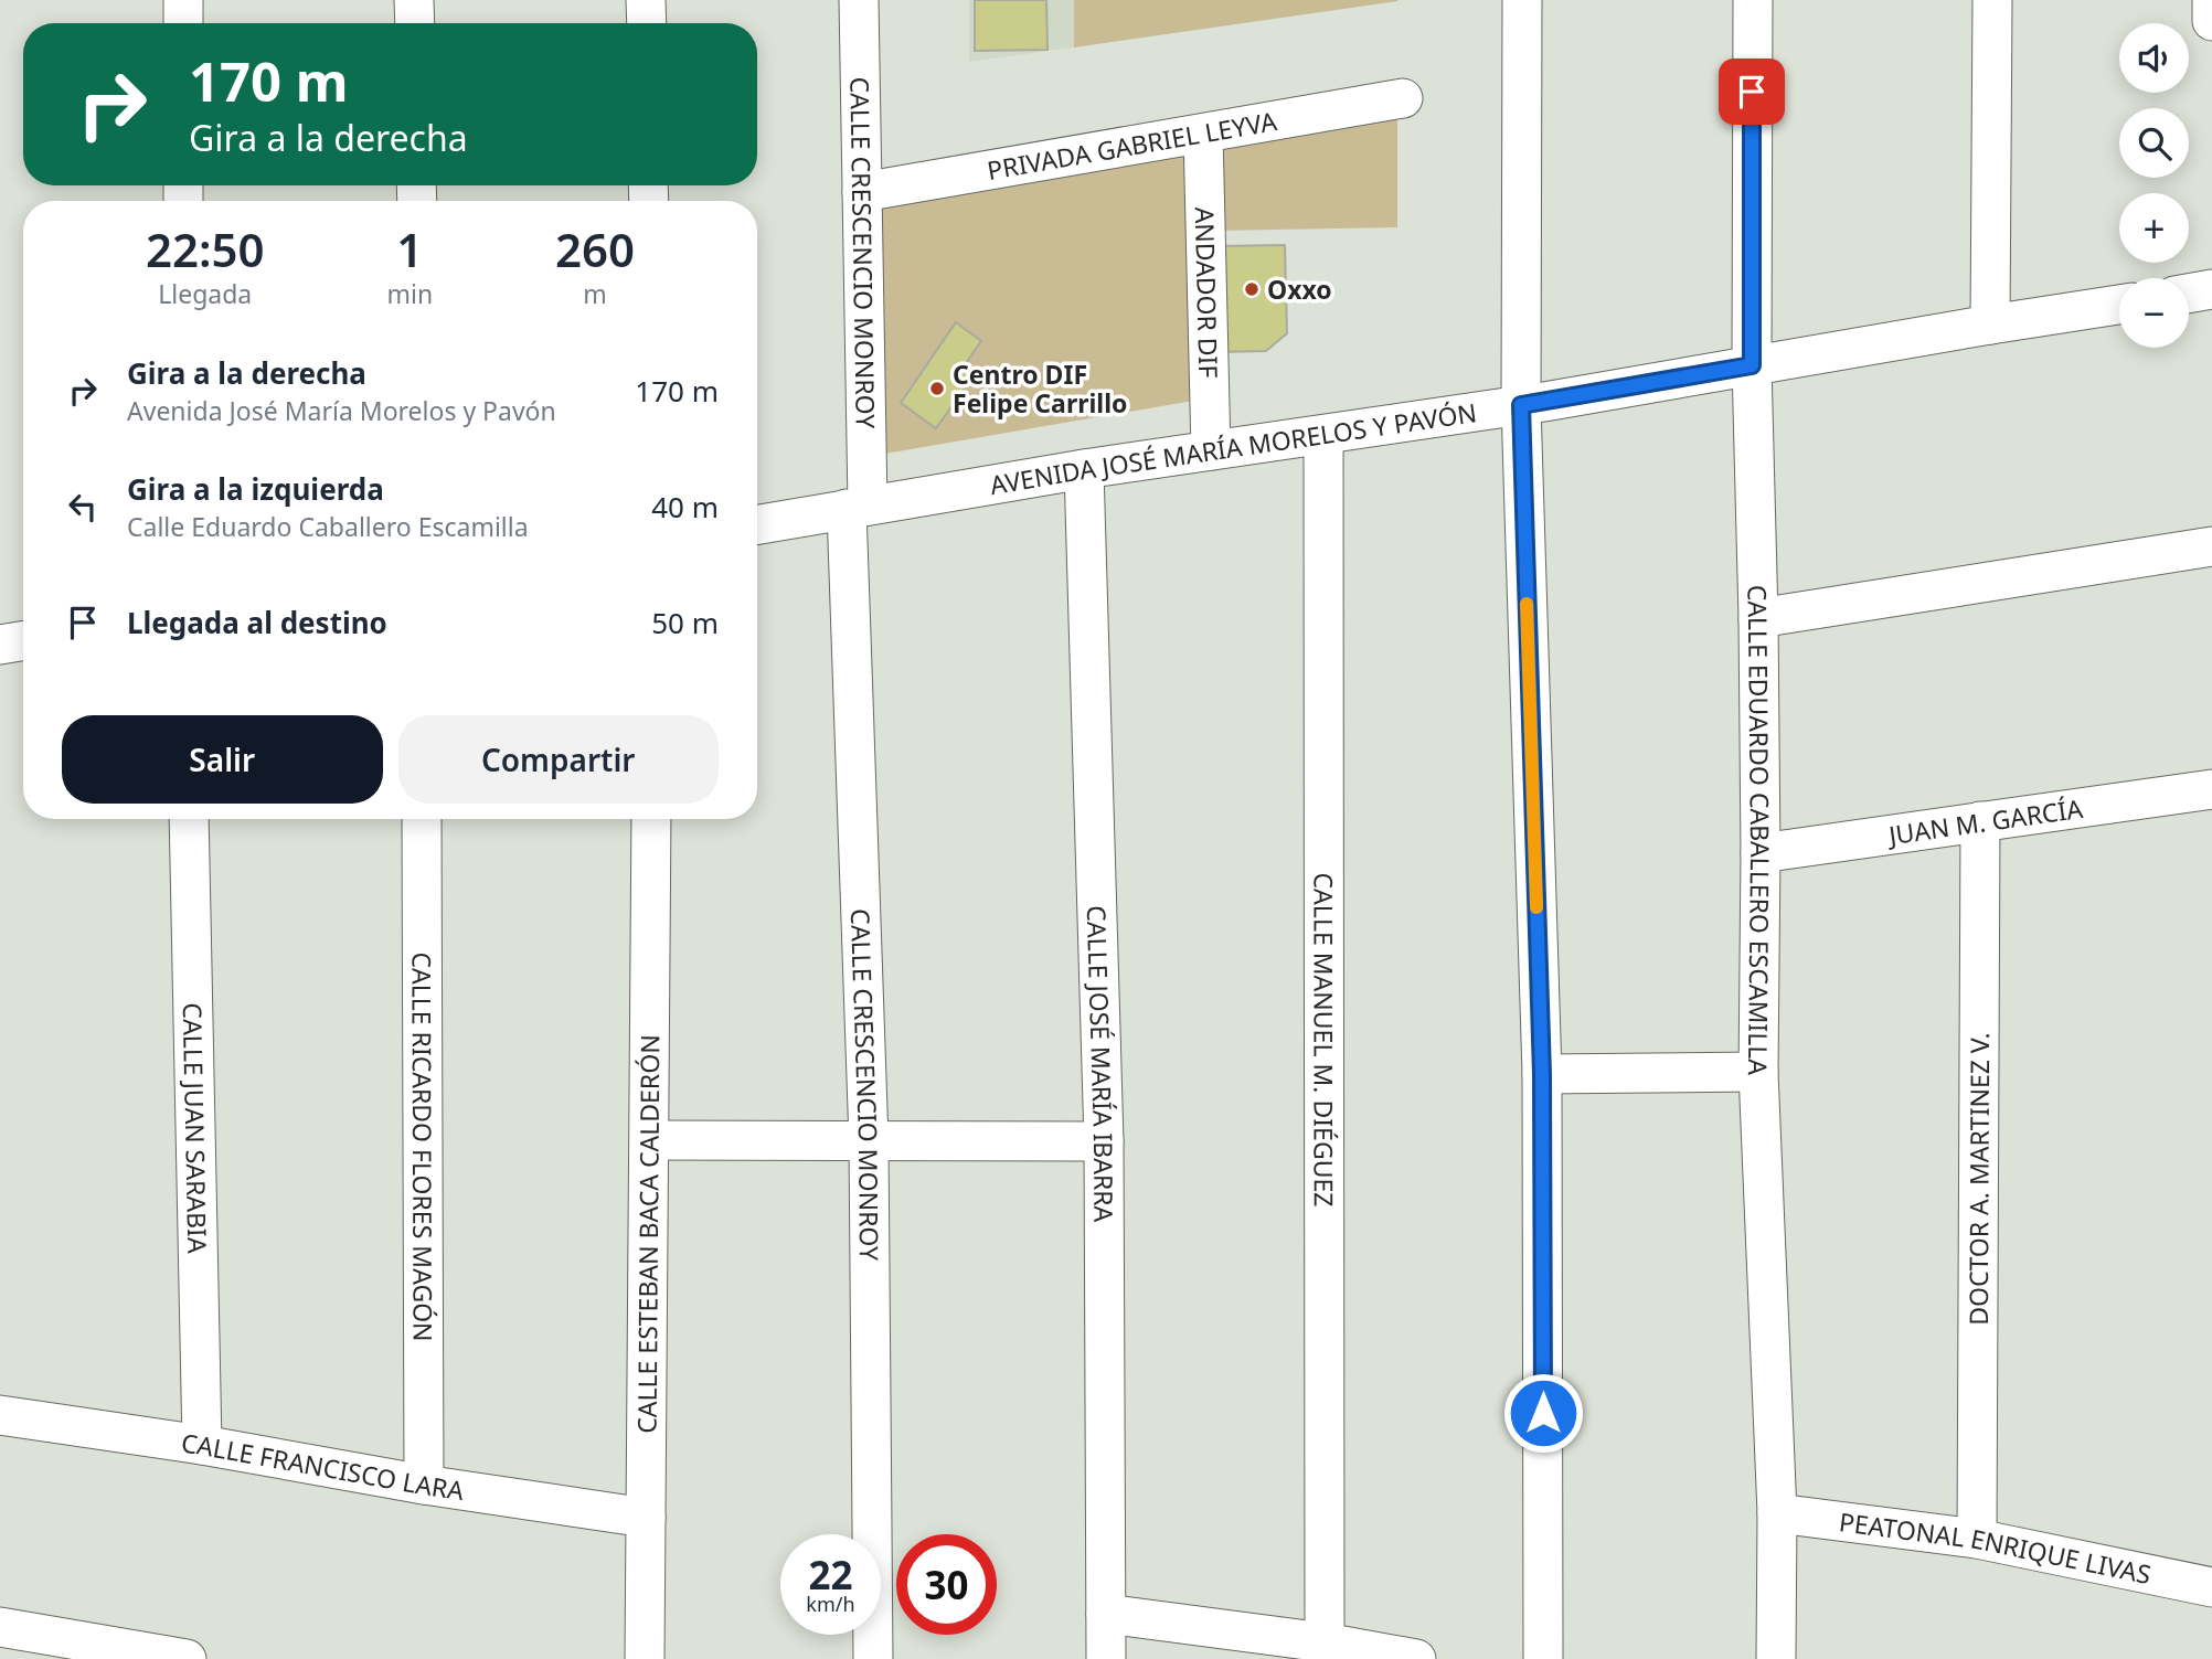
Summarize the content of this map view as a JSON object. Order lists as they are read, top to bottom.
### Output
{
  "streets": {
    "street": [
      "PRIVADA GABRIEL LEYVA",
      "CALLE CRESCENCIO MONROY",
      "ANDADOR DIF",
      "AVENIDA JOSÉ MARÍA MORELOS Y PAVÓN",
      "JUAN M. GARCÍA",
      "CALLE EDUARDO CABALLERO ESCAMILLA",
      "CALLE MANUEL M. DIÉGUEZ",
      "CALLE JOSÉ MARÍA IBARRA",
      "CALLE JUAN SARABIA",
      "CALLE RICARDO FLORES MAGÓN",
      "DOCTOR A. MARTINEZ V.",
      "CALLE ESTEBAN BACA CALDERÓN",
      "CALLE FRANCISCO LARA",
      "PEATONAL ENRIQUE LIVAS"
    ]
  },
  "crossings": [
    ["PRIVADA GABRIEL LEYVA", "CALLE CRESCENCIO MONROY"],
    ["PRIVADA GABRIEL LEYVA", "ANDADOR DIF"],
    ["CALLE CRESCENCIO MONROY", "AVENIDA JOSÉ MARÍA MORELOS Y PAVÓN"],
    ["ANDADOR DIF", "AVENIDA JOSÉ MARÍA MORELOS Y PAVÓN"],
    ["AVENIDA JOSÉ MARÍA MORELOS Y PAVÓN", "CALLE EDUARDO CABALLERO ESCAMILLA"],
    ["AVENIDA JOSÉ MARÍA MORELOS Y PAVÓN", "CALLE MANUEL M. DIÉGUEZ"],
    ["AVENIDA JOSÉ MARÍA MORELOS Y PAVÓN", "CALLE JOSÉ MARÍA IBARRA"],
    ["JUAN M. GARCÍA", "CALLE EDUARDO CABALLERO ESCAMILLA"],
    ["JUAN M. GARCÍA", "DOCTOR A. MARTINEZ V."],
    ["CALLE EDUARDO CABALLERO ESCAMILLA", "PEATONAL ENRIQUE LIVAS"],
    ["CALLE JUAN SARABIA", "CALLE FRANCISCO LARA"],
    ["CALLE RICARDO FLORES MAGÓN", "CALLE FRANCISCO LARA"],
    ["DOCTOR A. MARTINEZ V.", "PEATONAL ENRIQUE LIVAS"],
    ["CALLE ESTEBAN BACA CALDERÓN", "CALLE FRANCISCO LARA"]
  ],
  "places": ["Oxxo", "Centro DIF Felipe Carrillo"],
  "page": {
    "map_buttons": ["+", "−"],
    "turn": ["170 m", "Gira a la derecha"],
    "eta": [
      "22:50",
      "Llegada",
      "1",
      "min",
      "260",
      "m"
    ],
    "list": [
      {
        "name": "Gira a la derecha",
        "note": "Avenida José María Morelos y Pavón",
        "value": "170 m"
      },
      {
        "name": "Gira a la izquierda",
        "note": "Calle Eduardo Caballero Escamilla",
        "value": "40 m"
      },
      {
        "name": "Llegada al destino",
        "value": "50 m"
      }
    ],
    "buttons": ["Salir", "Compartir"],
    "speed": "22 km/h",
    "limit": "30"
  }
}
